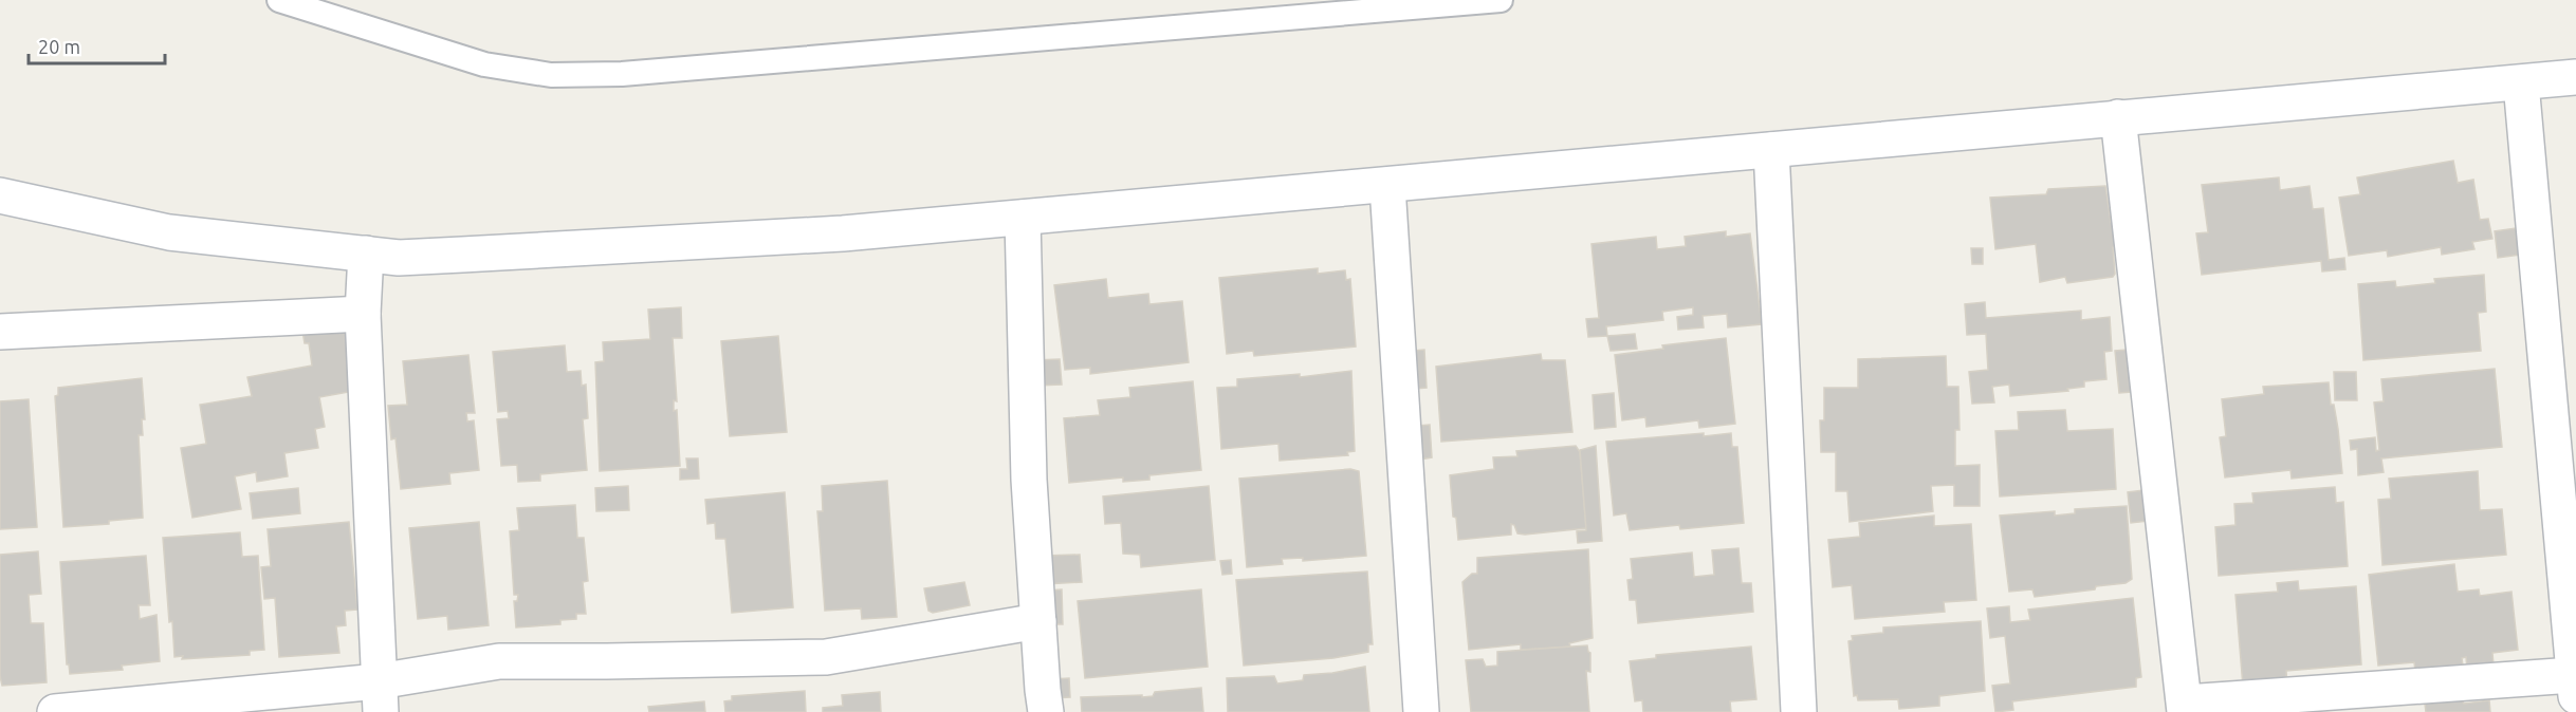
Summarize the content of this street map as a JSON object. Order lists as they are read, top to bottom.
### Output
{
  "scale_bar": "20 m"
}
